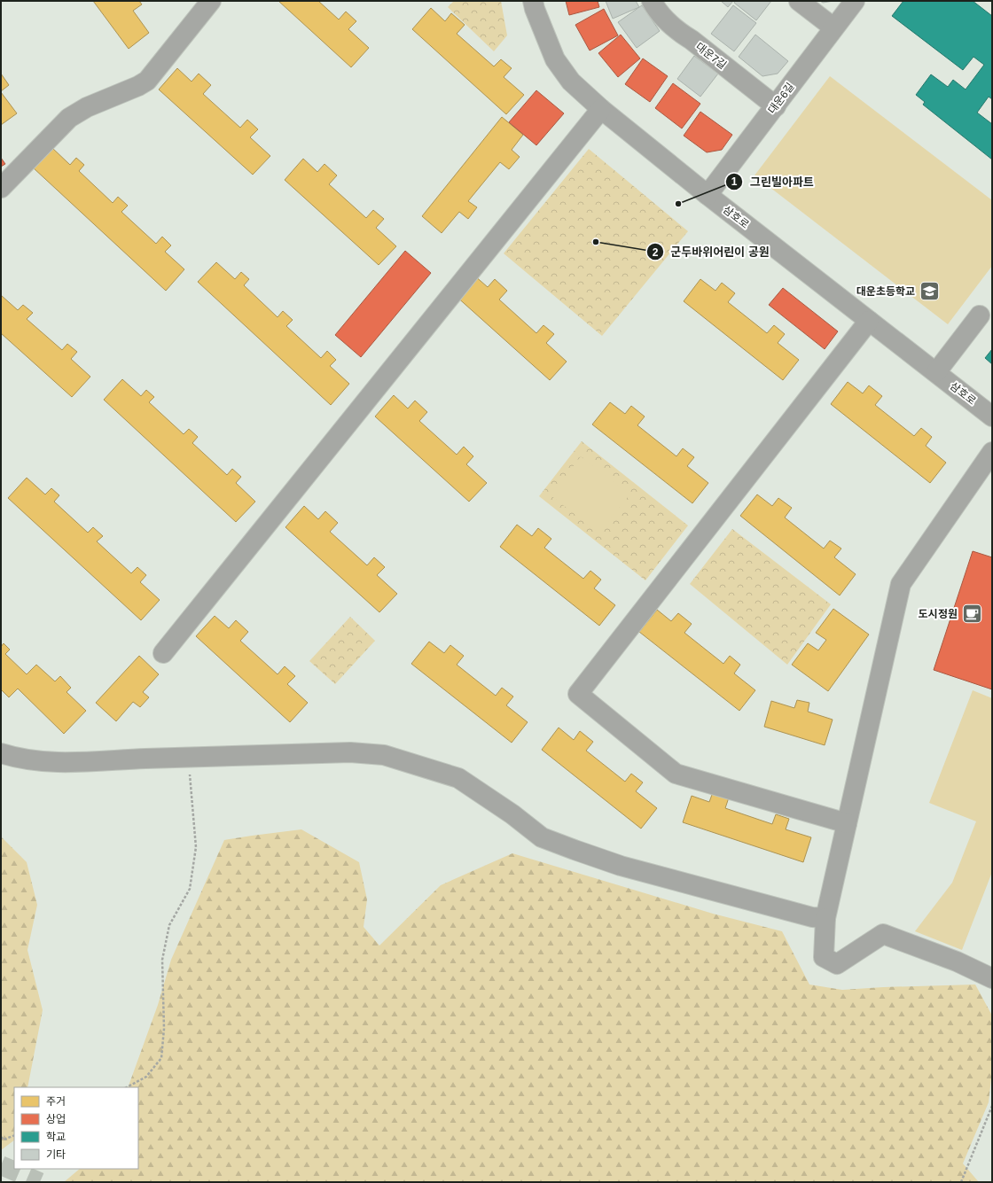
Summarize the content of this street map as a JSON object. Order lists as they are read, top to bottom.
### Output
{
  "streets": {
    "street": ["대운7길", "대운6길", "삼호로"]
  },
  "crossings": [
    ["대운7길", "대운6길"],
    ["대운6길", "삼호로"]
  ],
  "places": {
    "other": ["그린빌아파트", "군두바위어린이 공원"],
    "school or university": ["대운초등학교"],
    "cafe": ["도시정원"]
  },
  "legend": [
    "주거",
    "상업",
    "학교",
    "기타"
  ]
}
